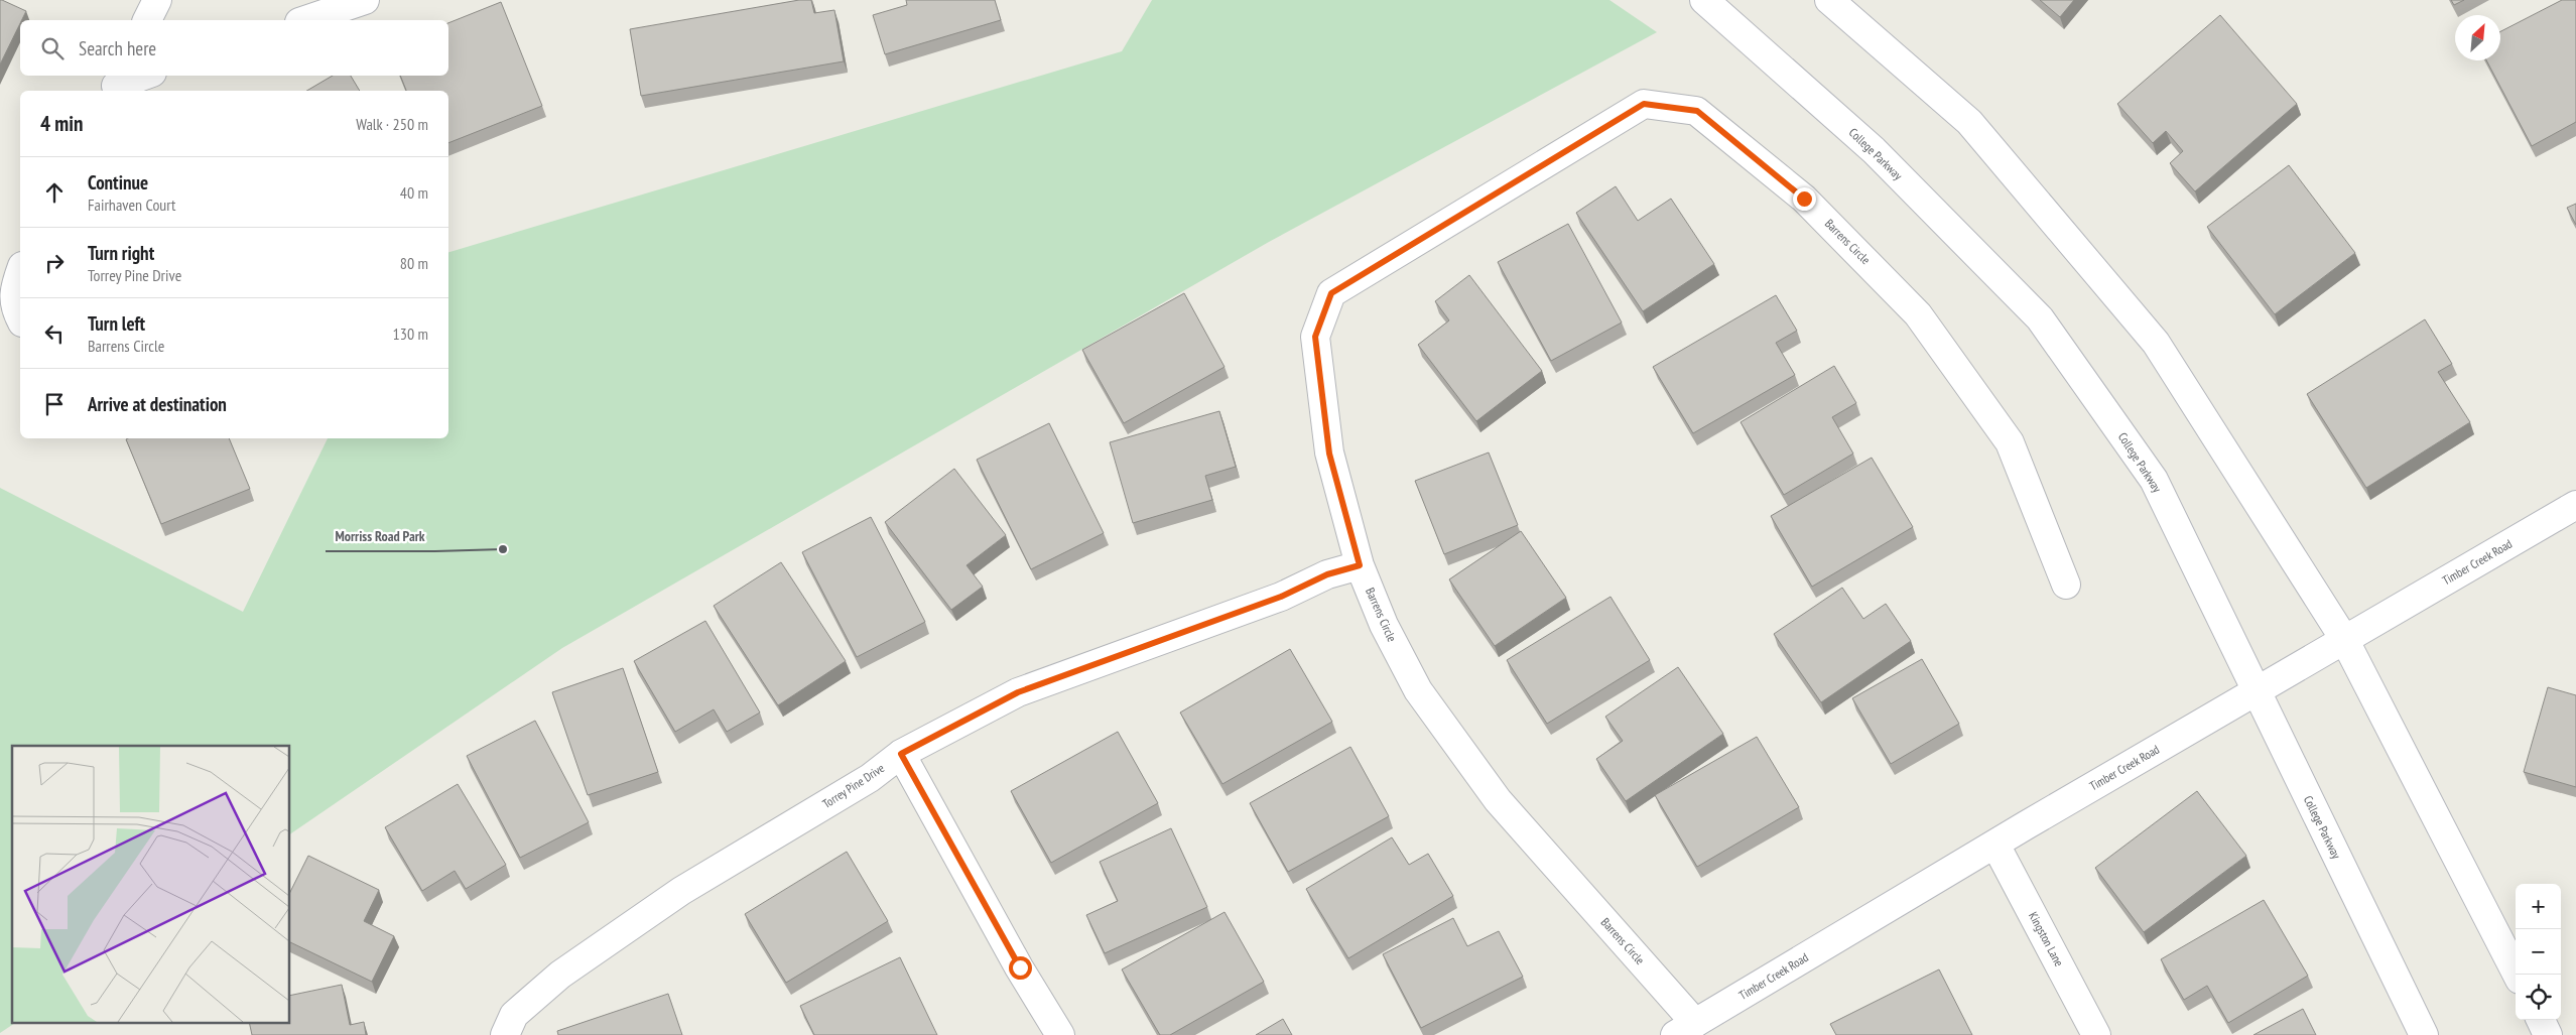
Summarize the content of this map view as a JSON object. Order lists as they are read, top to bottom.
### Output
{
  "streets": {
    "street": [
      "College Parkway",
      "Barrens Circle",
      "Timber Creek Road",
      "Torrey Pine Drive",
      "Kingston Lane"
    ]
  },
  "crossings": [
    ["College Parkway", "Timber Creek Road"],
    ["Barrens Circle", "Timber Creek Road"],
    ["Barrens Circle", "Torrey Pine Drive"],
    ["Timber Creek Road", "Kingston Lane"]
  ],
  "places": ["Morriss Road Park"],
  "north": "top right",
  "page": {
    "search": "Search here",
    "heading": ["4 min", "Walk · 250 m"],
    "list": [
      ["Continue", "Fairhaven Court", "40 m"],
      ["Turn right", "Torrey Pine Drive", "80 m"],
      ["Turn left", "Barrens Circle", "130 m"],
      "Arrive at destination"
    ],
    "map_buttons": ["+", "−"]
  }
}
